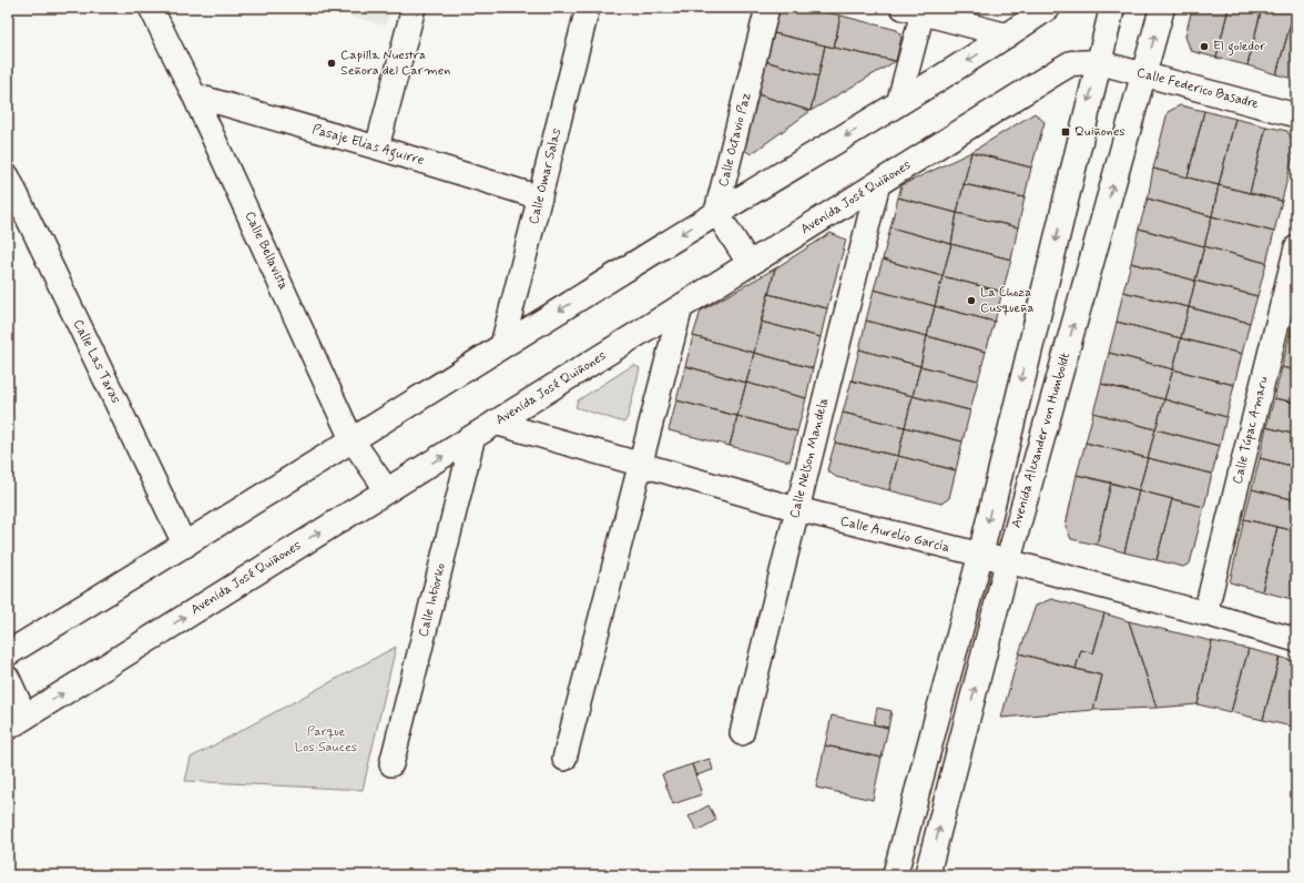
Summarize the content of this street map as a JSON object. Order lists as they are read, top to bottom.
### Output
{
  "streets": {
    "street": [
      "Calle Federico Basadre",
      "Calle Octavio Paz",
      "Pasaje Elias Aguirre",
      "Calle Omar Salas",
      "Avenida José Quiñones",
      "Calle Bellavista",
      "Calle Las Taras",
      "Calle Túpac Amaru",
      "Avenida Alexander von Humboldt",
      "Calle Nelson Mandela",
      "Calle Aurelio García",
      "Calle Intiorko"
    ]
  },
  "crossings": [
    ["Calle Federico Basadre", "Avenida José Quiñones"],
    ["Calle Federico Basadre", "Avenida Alexander von Humboldt"],
    ["Pasaje Elias Aguirre", "Calle Omar Salas"],
    ["Pasaje Elias Aguirre", "Calle Bellavista"],
    ["Avenida José Quiñones", "Calle Bellavista"],
    ["Avenida José Quiñones", "Calle Nelson Mandela"],
    ["Avenida José Quiñones", "Calle Aurelio García"],
    ["Avenida José Quiñones", "Calle Intiorko"],
    ["Calle Túpac Amaru", "Calle Aurelio García"],
    ["Avenida Alexander von Humboldt", "Calle Aurelio García"],
    ["Calle Nelson Mandela", "Calle Aurelio García"]
  ],
  "parks": ["Parque Los Sauces"],
  "places": {
    "other": ["El goledor", "Capilla Nuestra Señora del Carmen", "La Choza Cusqueña"],
    "transit": ["Quiñones"]
  }
}
